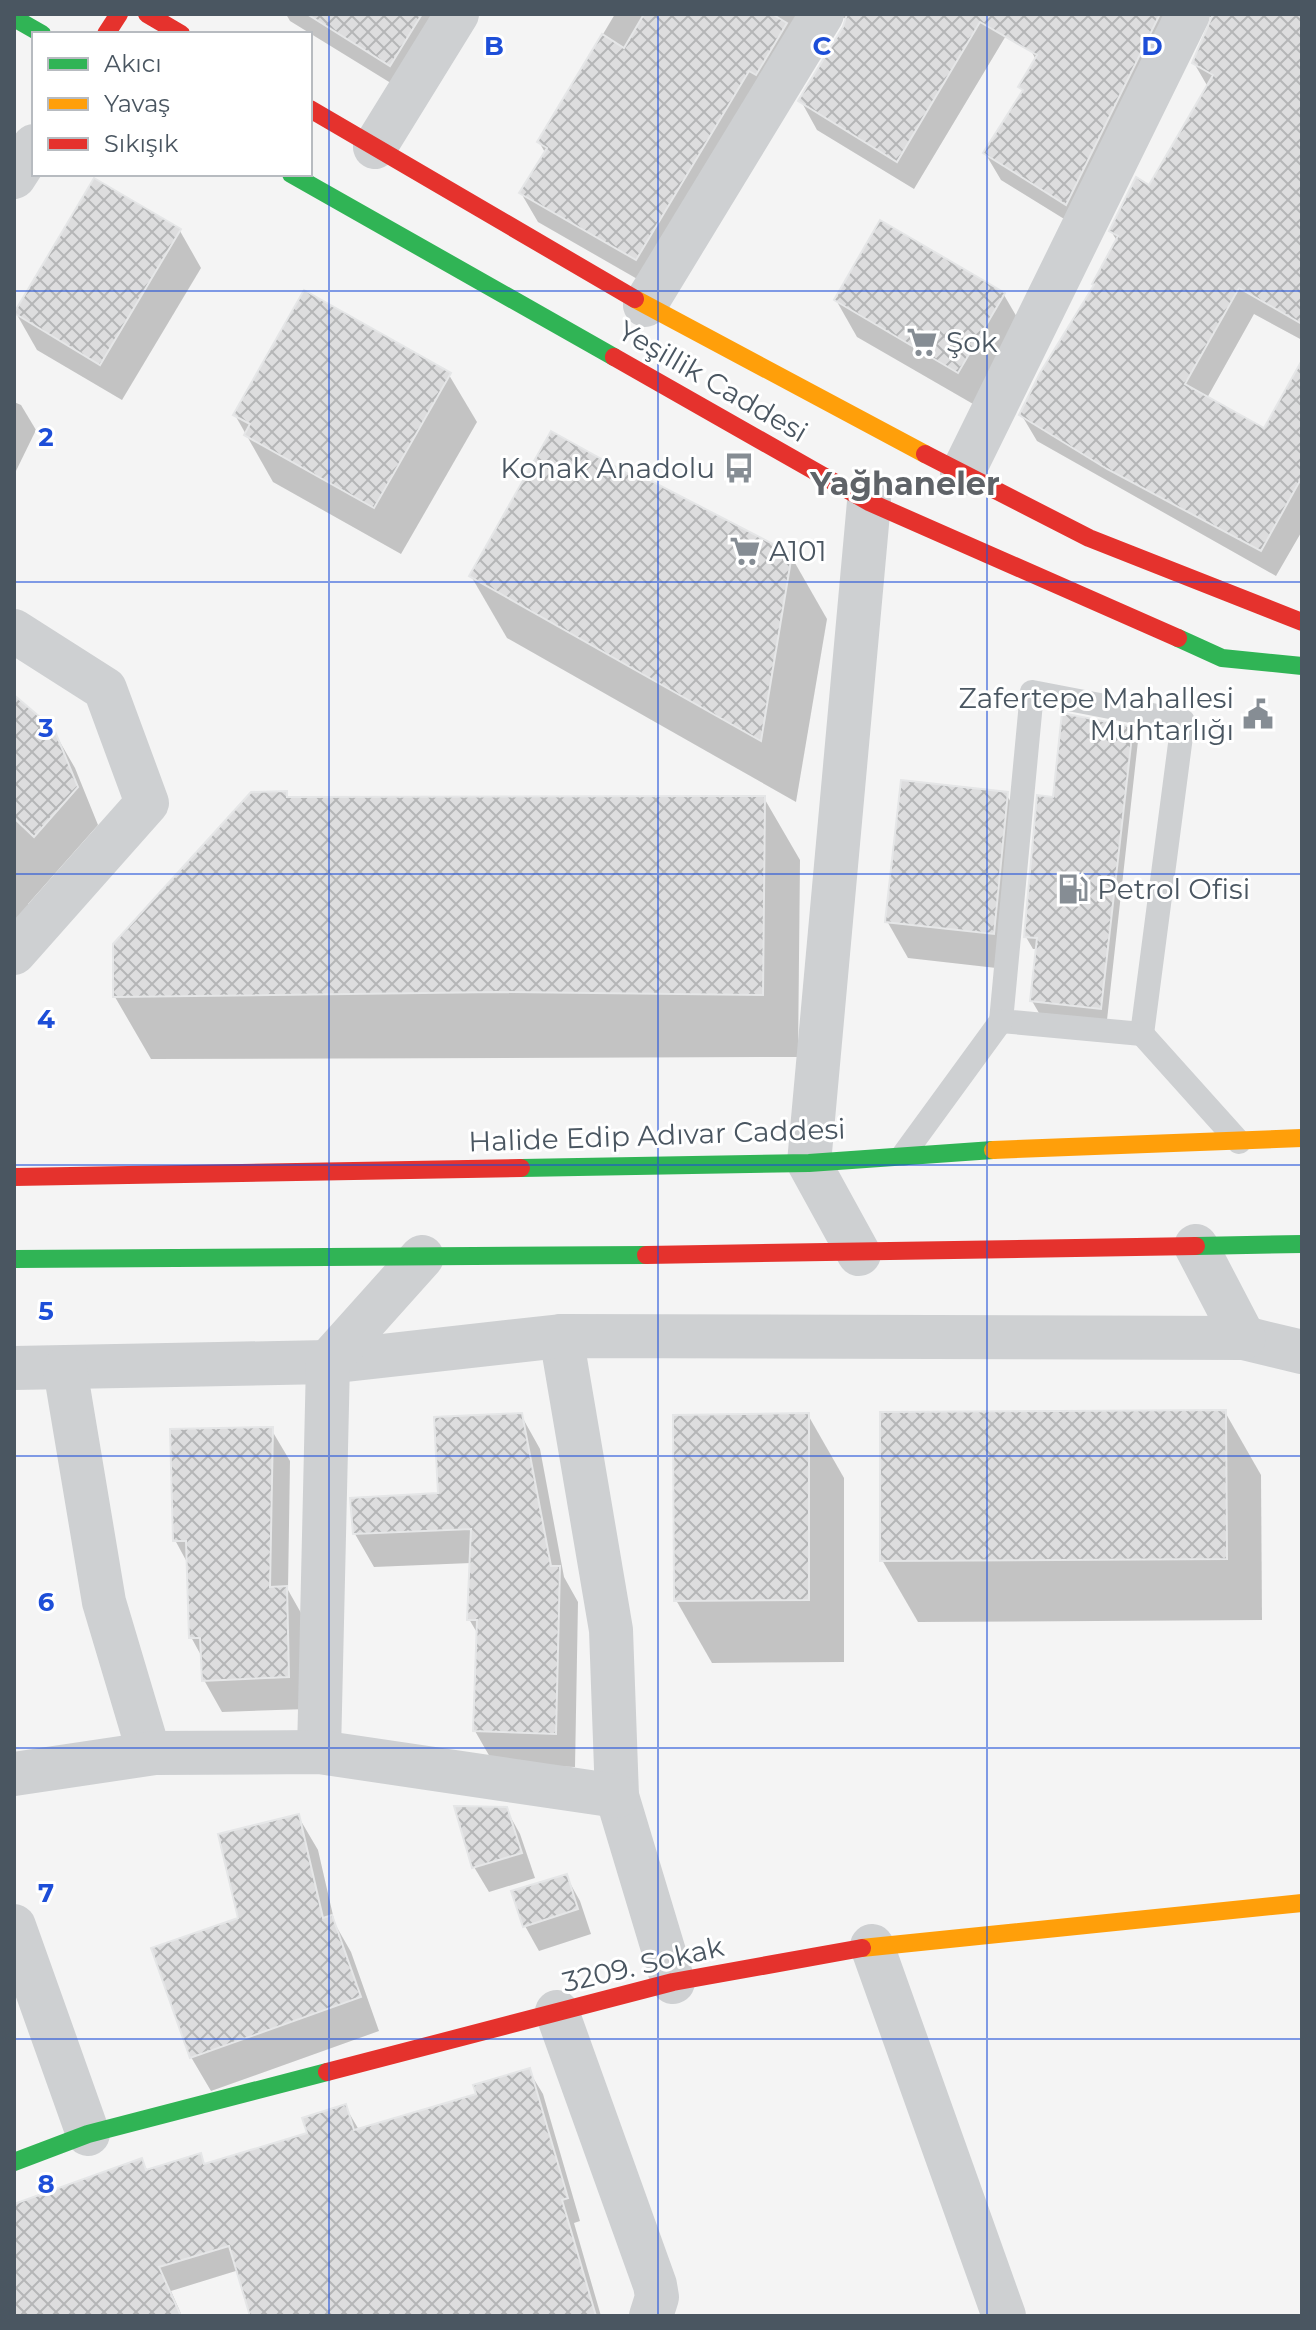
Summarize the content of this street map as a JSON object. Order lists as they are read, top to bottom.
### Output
{
  "streets": {
    "main road": ["Yeşillik Caddesi", "Halide Edip Adıvar Caddesi", "3209. Sokak"]
  },
  "districts": ["Yağhaneler"],
  "places": {
    "supermarket": ["Şok", "A101"],
    "bus stop": ["Konak Anadolu"],
    "public building": ["Zafertepe Mahallesi Muhtarlığı"],
    "fuel station": ["Petrol Ofisi"]
  },
  "legend": ["Akıcı", "Yavaş", "Sıkışık"],
  "grid": {
    "columns": ["B", "C", "D"],
    "rows": [
      "2",
      "3",
      "4",
      "5",
      "6",
      "7",
      "8"
    ]
  }
}
